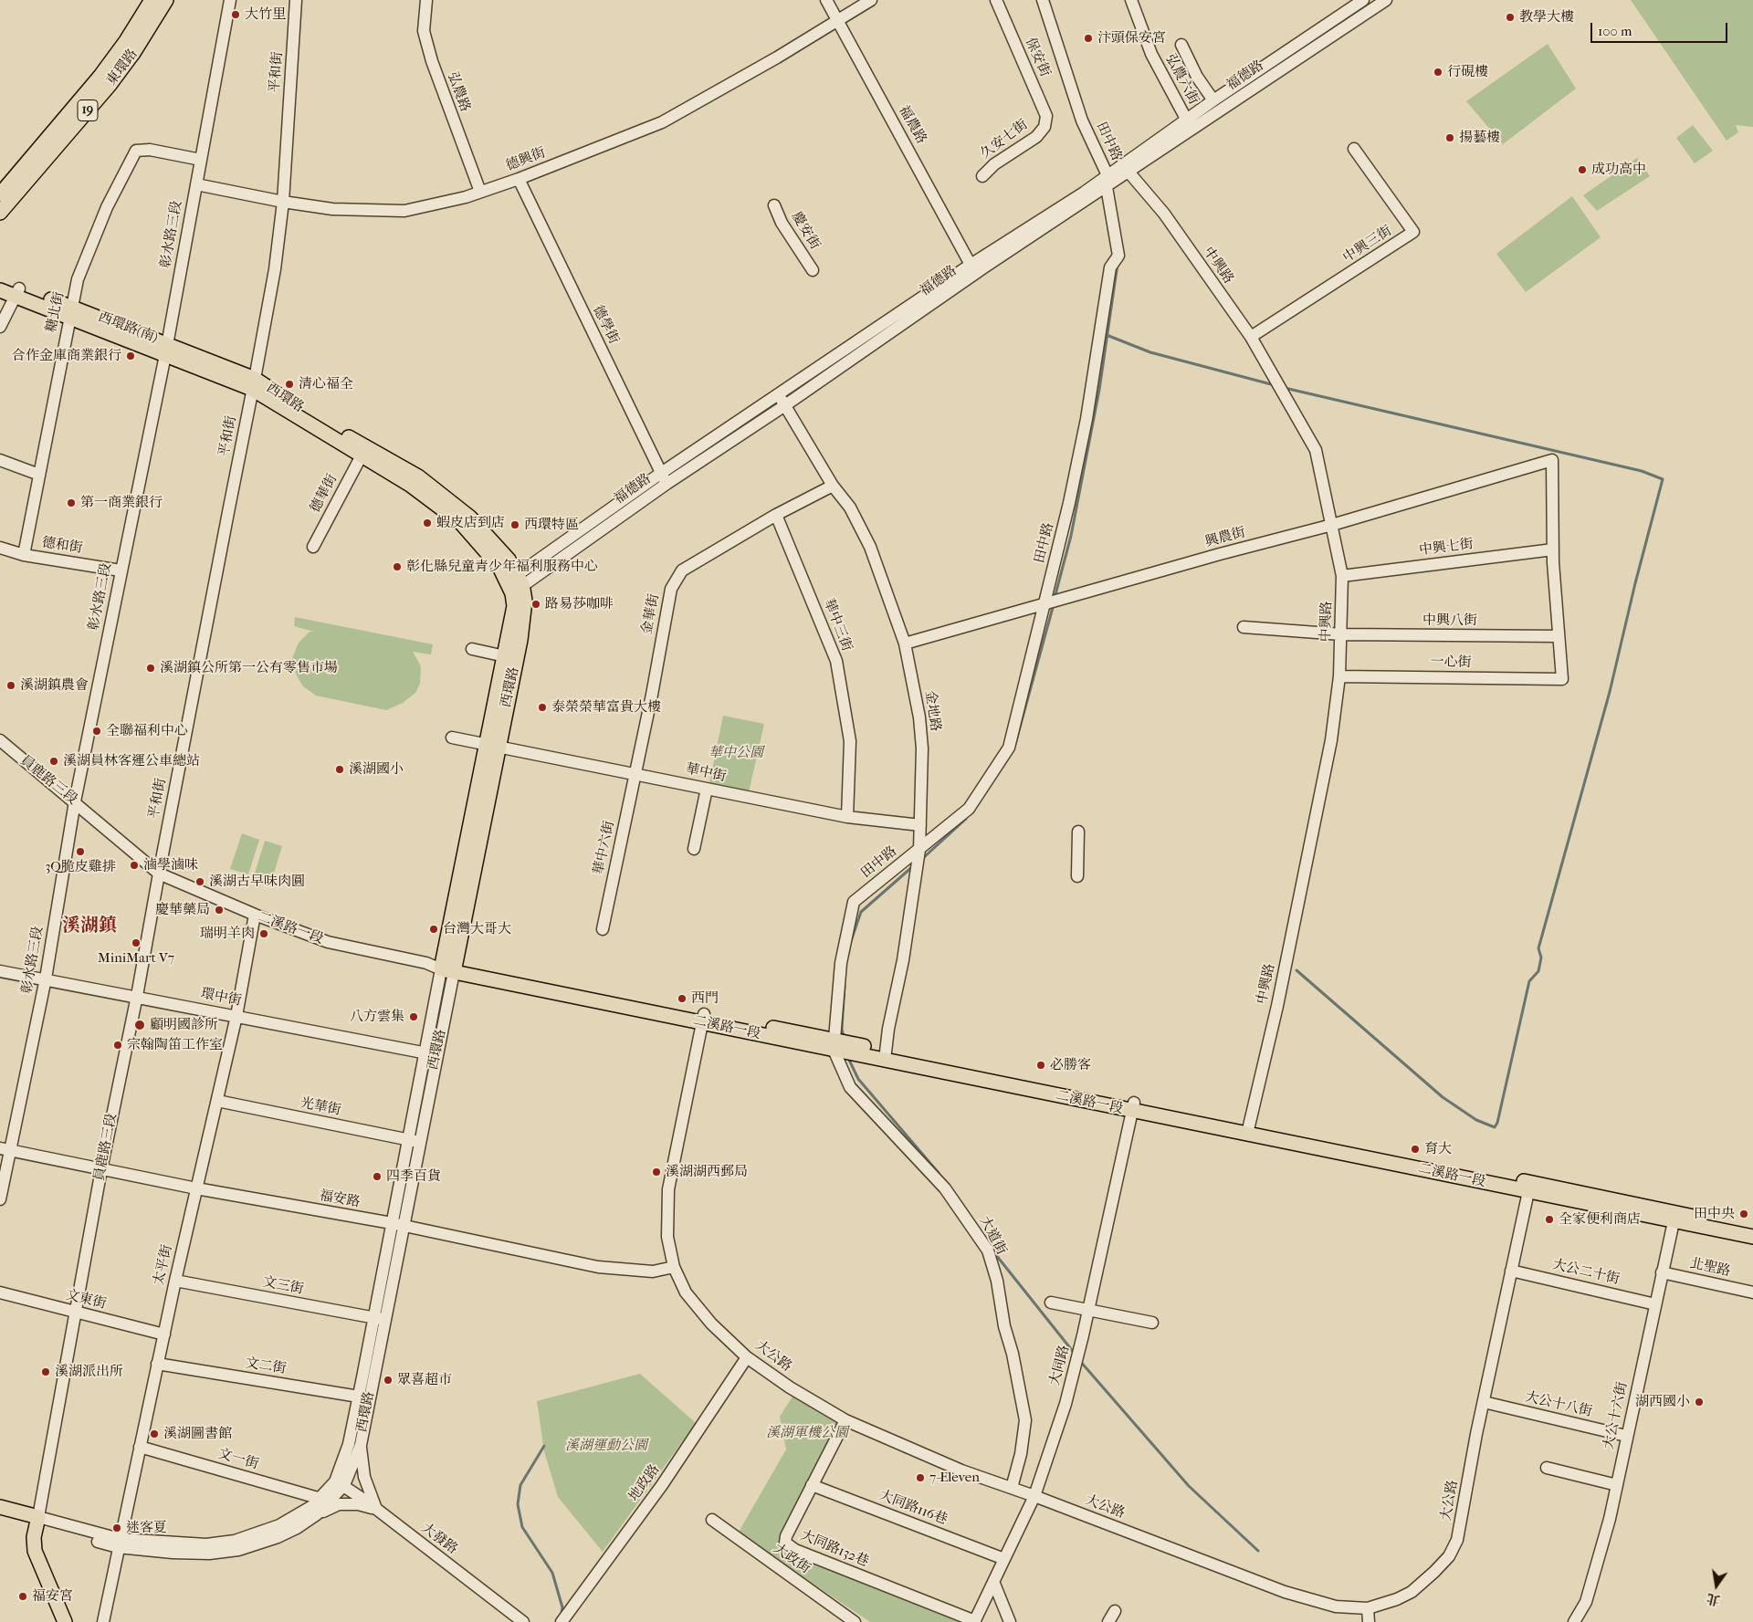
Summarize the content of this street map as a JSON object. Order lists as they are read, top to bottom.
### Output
{
  "streets": {
    "main road": [
      "東環路",
      "19",
      "西環路(南)",
      "西環路",
      "員鹿路三段",
      "二溪路一段"
    ],
    "street": [
      "保安街",
      "平和街",
      "福德路",
      "弘農六街",
      "弘農路",
      "福農路",
      "久安七街",
      "田中路",
      "德興街",
      "慶安街",
      "彰水路三段",
      "中興三街",
      "中興路",
      "糖北街",
      "德學街",
      "德華街",
      "興農街",
      "德和街",
      "中興七街",
      "金華街",
      "中興八街",
      "華中三街",
      "一心街",
      "金地路",
      "華中街",
      "華中六街",
      "環中街",
      "光華街",
      "福安路",
      "大道街",
      "太平街",
      "北聖路",
      "大公二十街",
      "文三街",
      "文東街",
      "大公路",
      "大同路",
      "文二街",
      "大公十八街",
      "大公十六街",
      "文一街",
      "地政路",
      "大同路116巷",
      "大發路",
      "大同路132巷",
      "大政街"
    ]
  },
  "crossings": [
    ["保安街", "久安七街"],
    ["平和街", "德興街"],
    ["平和街", "西環路(南)"],
    ["平和街", "西環路"],
    ["平和街", "員鹿路三段"],
    ["平和街", "二溪路一段"],
    ["福德路", "弘農六街"],
    ["福德路", "福農路"],
    ["福德路", "田中路"],
    ["福德路", "中興路"],
    ["福德路", "德學街"],
    ["福德路", "西環路"],
    ["福德路", "金地路"],
    ["弘農路", "德興街"],
    ["福農路", "德興街"],
    ["田中路", "興農街"],
    ["田中路", "金地路"],
    ["田中路", "二溪路一段"],
    ["田中路", "大道街"],
    ["德興街", "彰水路三段"],
    ["德興街", "德學街"],
    ["彰水路三段", "糖北街"],
    ["彰水路三段", "西環路(南)"],
    ["彰水路三段", "德和街"],
    ["彰水路三段", "員鹿路三段"],
    ["彰水路三段", "環中街"],
    ["彰水路三段", "福安路"],
    ["中興三街", "中興路"],
    ["中興路", "興農街"],
    ["中興路", "中興七街"],
    ["中興路", "中興八街"],
    ["中興路", "一心街"],
    ["中興路", "二溪路一段"],
    ["糖北街", "西環路(南)"],
    ["糖北街", "德和街"],
    ["西環路(南)", "西環路"],
    ["西環路", "德華街"],
    ["西環路", "華中街"],
    ["西環路", "員鹿路三段"],
    ["西環路", "二溪路一段"],
    ["西環路", "環中街"],
    ["西環路", "光華街"],
    ["西環路", "福安路"],
    ["西環路", "太平街"],
    ["西環路", "文三街"],
    ["西環路", "文二街"],
    ["西環路", "文一街"],
    ["西環路", "大發路"],
    ["興農街", "中興七街"],
    ["興農街", "金地路"],
    ["金華街", "華中三街"],
    ["金華街", "華中街"],
    ["金華街", "華中六街"],
    ["中興八街", "一心街"],
    ["華中三街", "華中街"],
    ["金地路", "華中街"],
    ["金地路", "二溪路一段"],
    ["華中街", "華中六街"],
    ["員鹿路三段", "二溪路一段"],
    ["員鹿路三段", "環中街"],
    ["員鹿路三段", "福安路"],
    ["員鹿路三段", "文東街"],
    ["二溪路一段", "大道街"],
    ["二溪路一段", "太平街"],
    ["二溪路一段", "大公路"],
    ["二溪路一段", "大同路"],
    ["二溪路一段", "大公十六街"],
    ["環中街", "太平街"],
    ["光華街", "太平街"],
    ["福安路", "太平街"],
    ["福安路", "大公路"],
    ["大道街", "大公路"],
    ["太平街", "文三街"],
    ["太平街", "文東街"],
    ["太平街", "文二街"],
    ["太平街", "文一街"],
    ["北聖路", "大公十六街"],
    ["大公二十街", "大公路"],
    ["大公二十街", "大公十六街"],
    ["大公路", "大同路"],
    ["大公路", "大公十八街"],
    ["大公路", "地政路"],
    ["大公路", "大同路132巷"],
    ["大同路", "大同路116巷"],
    ["大同路", "大同路132巷"],
    ["大公十八街", "大公十六街"],
    ["大同路116巷", "大同路132巷"]
  ],
  "districts": ["溪湖鎮"],
  "parks": ["華中公園", "溪湖軍機公園", "溪湖運動公園"],
  "places": [
    "大竹里",
    "教學大樓",
    "汴頭保安宮",
    "行硯樓",
    "揚藝樓",
    "成功高中",
    "合作金庫商業銀行",
    "清心福全",
    "第一商業銀行",
    "蝦皮店到店",
    "西環特區",
    "彰化縣兒童青少年福利服務中心",
    "路易莎咖啡",
    "溪湖鎮公所第一公有零售市場",
    "溪湖鎮農會",
    "泰榮榮華富貴大樓",
    "全聯福利中心",
    "溪湖員林客運公車總站",
    "溪湖國小",
    "3Q脆皮雞排",
    "滷學滷味",
    "溪湖古早味肉圓",
    "慶華藥局",
    "台灣大哥大",
    "瑞明羊肉",
    "MiniMart V7",
    "西門",
    "八方雲集",
    "顧明國診所",
    "宗翰陶笛工作室",
    "必勝客",
    "育大",
    "溪湖湖西郵局",
    "四季百貨",
    "田中央",
    "全家便利商店",
    "溪湖派出所",
    "眾喜超市",
    "湖西國小",
    "溪湖圖書館",
    "7-Eleven",
    "迷客夏",
    "福安宮"
  ],
  "scale_bar": "100 m",
  "north": "bottom"
}
